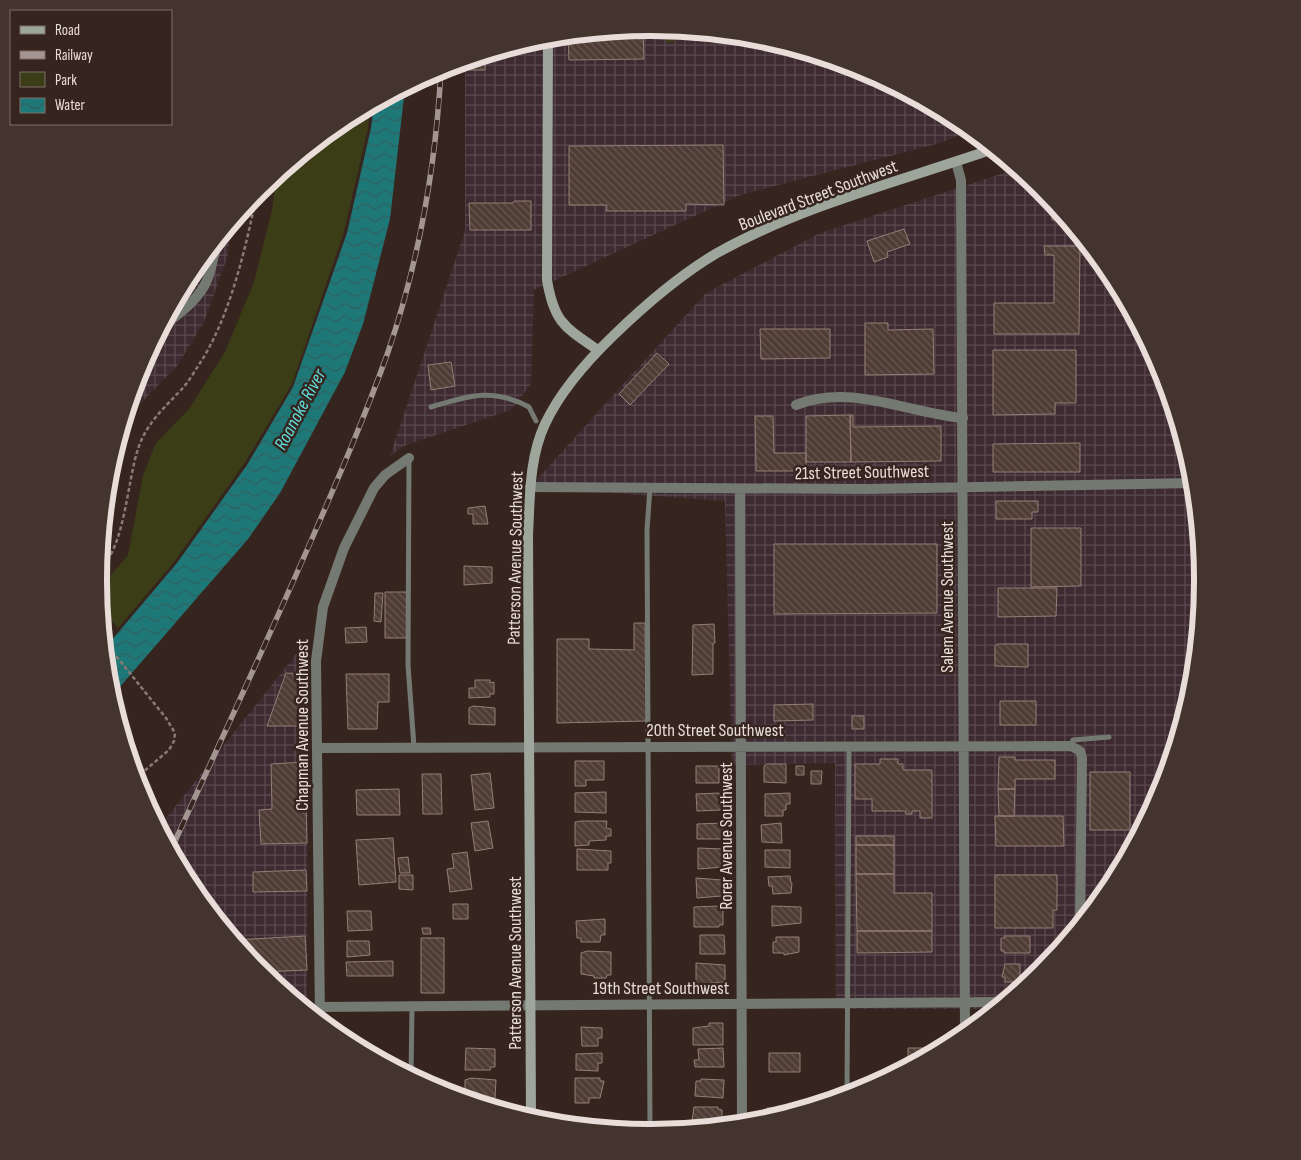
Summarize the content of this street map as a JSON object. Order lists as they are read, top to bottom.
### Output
{
  "streets": {
    "main road": ["Boulevard Street Southwest", "Patterson Avenue Southwest"],
    "street": [
      "21st Street Southwest",
      "Salem Avenue Southwest",
      "Chapman Avenue Southwest",
      "20th Street Southwest",
      "Rorer Avenue Southwest",
      "19th Street Southwest"
    ]
  },
  "crossings": [
    ["Boulevard Street Southwest", "Patterson Avenue Southwest"],
    ["Boulevard Street Southwest", "Salem Avenue Southwest"],
    ["21st Street Southwest", "Patterson Avenue Southwest"],
    ["21st Street Southwest", "Salem Avenue Southwest"],
    ["21st Street Southwest", "Rorer Avenue Southwest"],
    ["Patterson Avenue Southwest", "20th Street Southwest"],
    ["Patterson Avenue Southwest", "19th Street Southwest"],
    ["Salem Avenue Southwest", "20th Street Southwest"],
    ["Salem Avenue Southwest", "19th Street Southwest"],
    ["Chapman Avenue Southwest", "20th Street Southwest"],
    ["Chapman Avenue Southwest", "19th Street Southwest"],
    ["20th Street Southwest", "Rorer Avenue Southwest"],
    ["Rorer Avenue Southwest", "19th Street Southwest"]
  ],
  "water": ["Roanoke River"],
  "legend": [
    "Road",
    "Railway",
    "Park",
    "Water"
  ]
}
